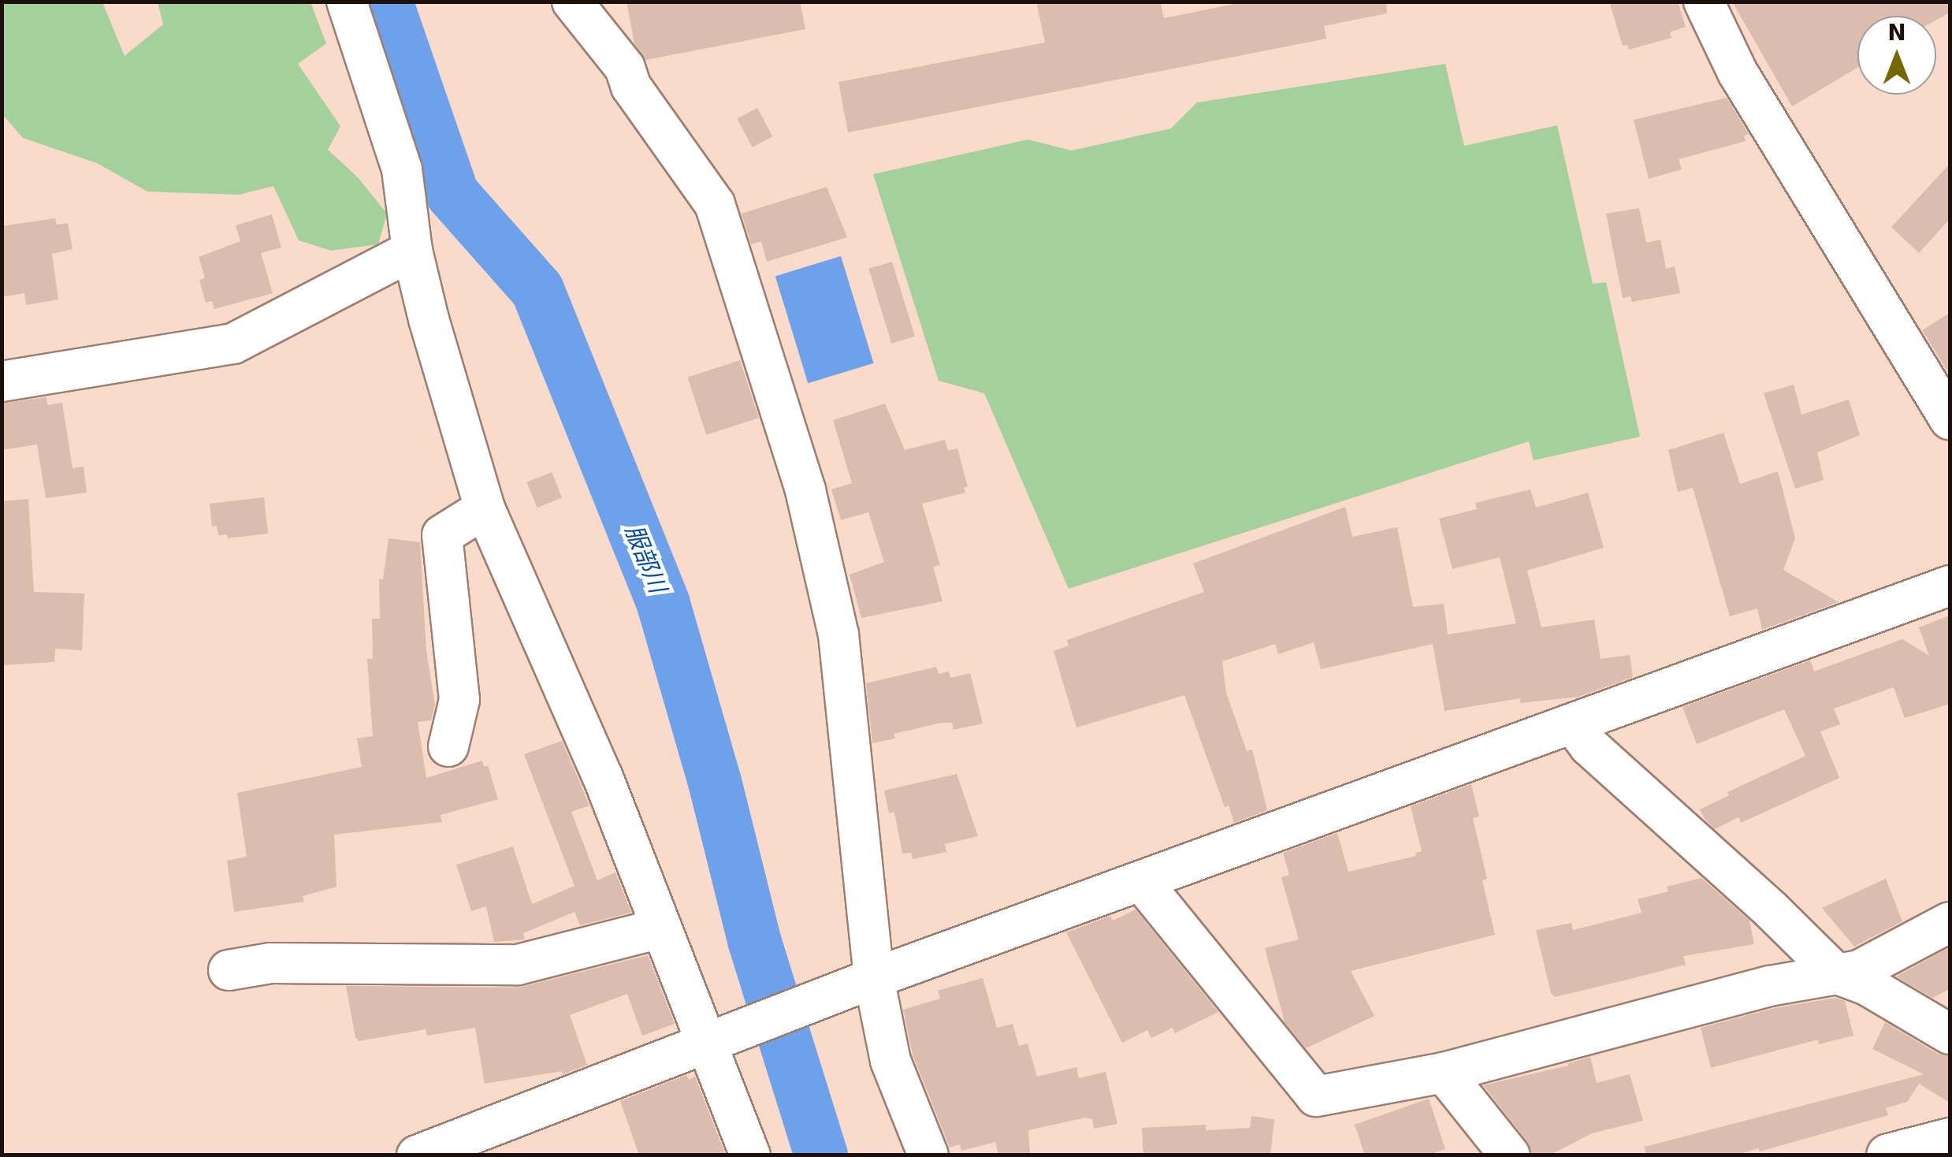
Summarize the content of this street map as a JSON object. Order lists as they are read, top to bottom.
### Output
{
  "water": ["服部川"],
  "north": "top"
}
